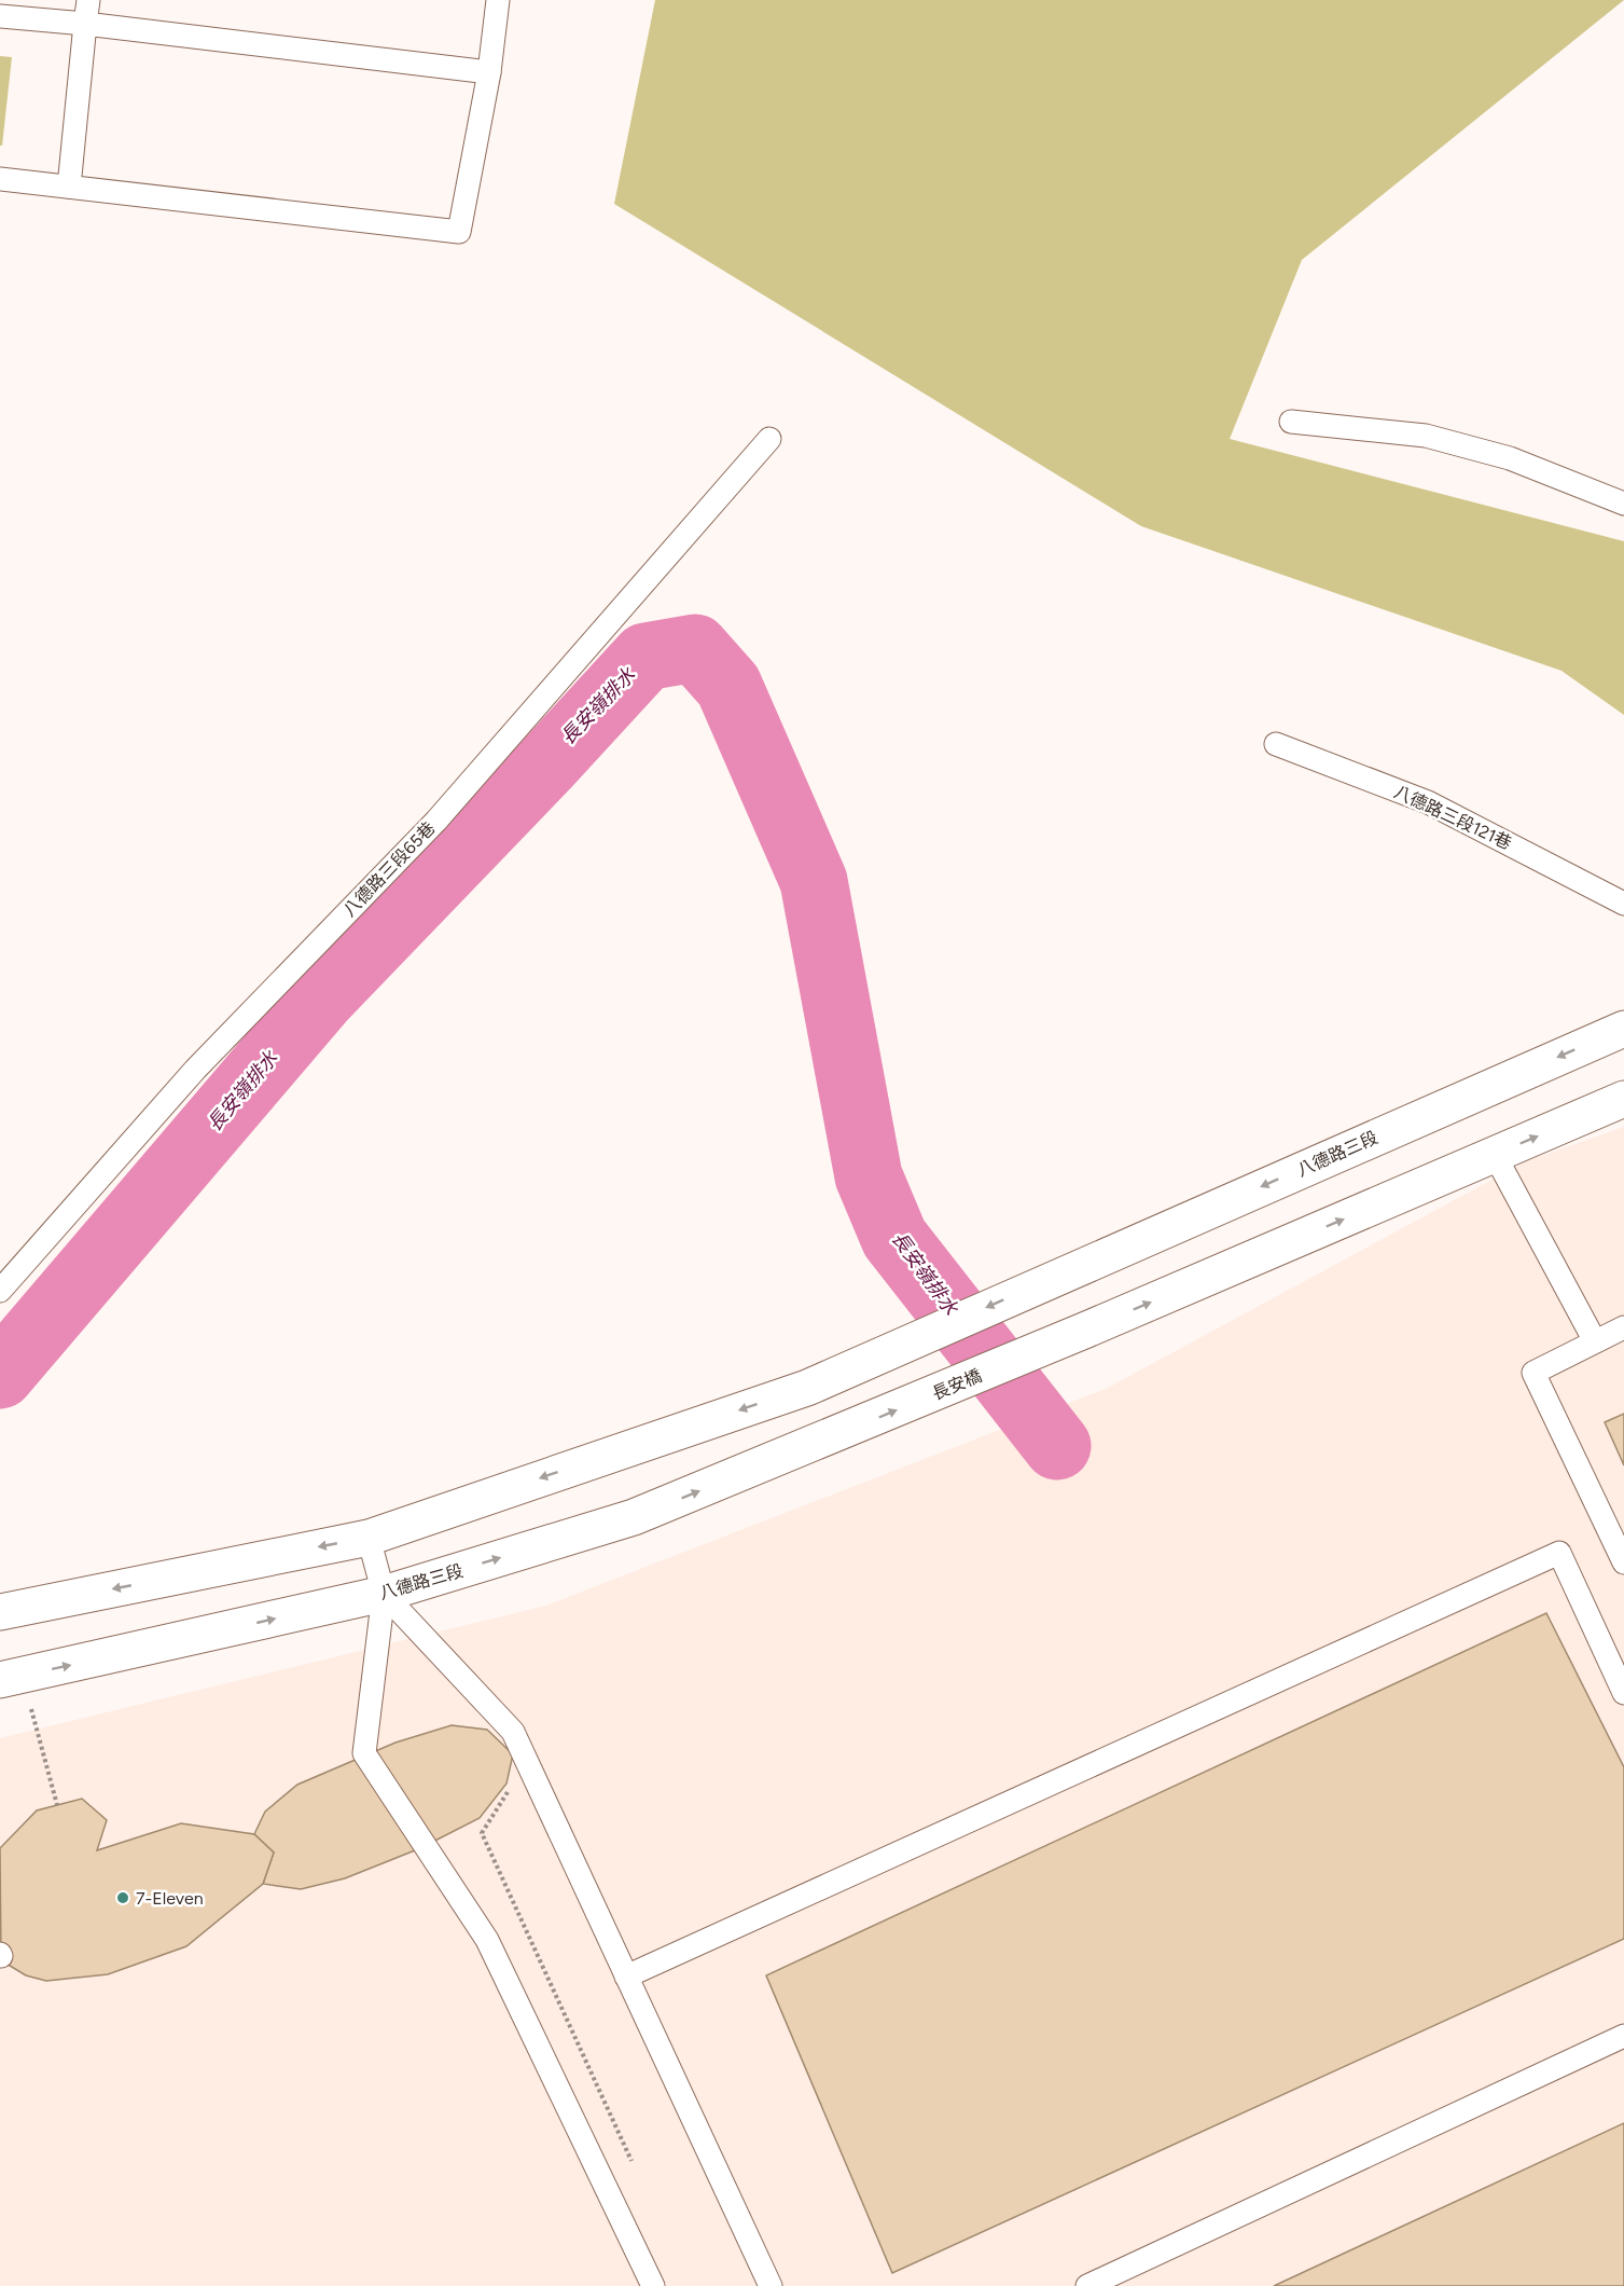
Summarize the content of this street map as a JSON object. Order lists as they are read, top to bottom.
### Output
{
  "streets": {
    "main road": ["八德路三段", "長安橋"],
    "lane": ["八德路三段121巷", "八德路三段65巷"]
  },
  "crossings": [
    ["八德路三段", "長安橋"]
  ],
  "one_way": ["長安橋"],
  "water": ["長安嶺排水"],
  "places": ["7-Eleven"]
}
